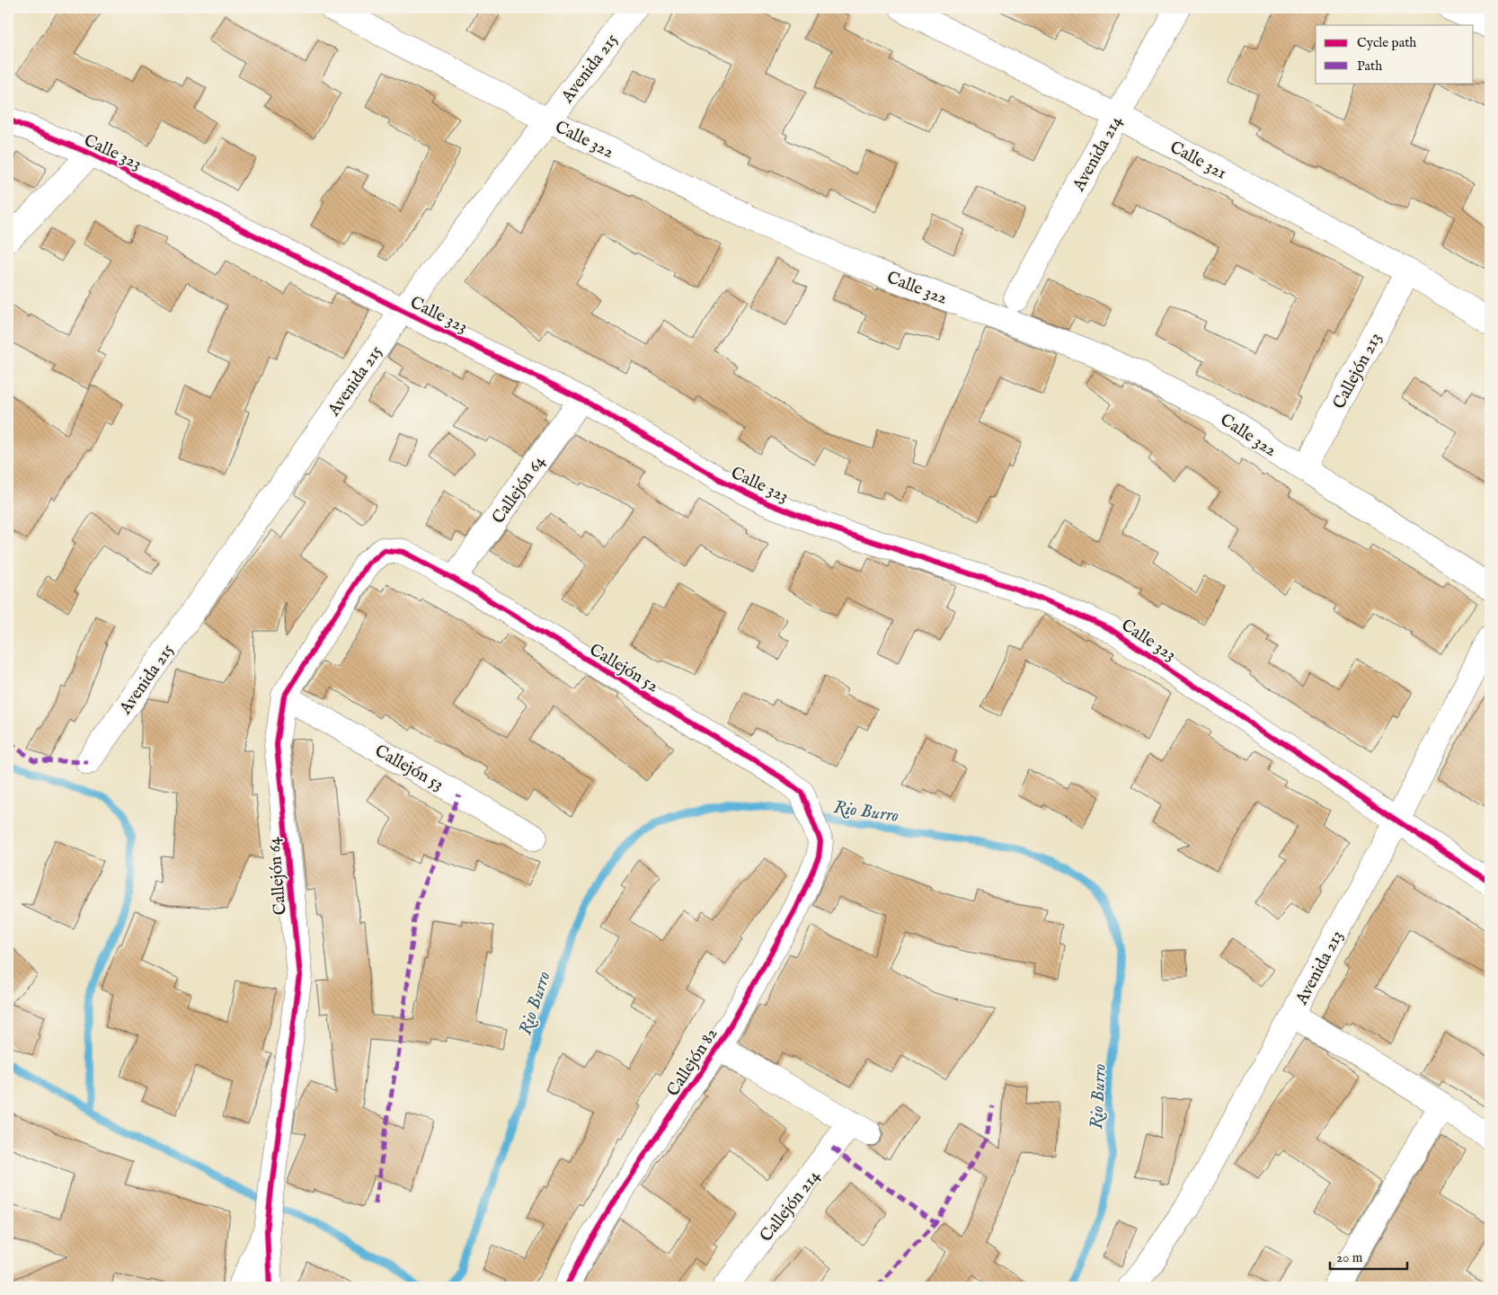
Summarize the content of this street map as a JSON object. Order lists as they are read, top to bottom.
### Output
{
  "streets": {
    "street": [
      "Avenida 215",
      "Calle 322",
      "Calle 323",
      "Avenida 214",
      "Calle 321",
      "Callejón 213",
      "Callejón 64",
      "Callejón 52",
      "Callejón 53",
      "Avenida 213",
      "Callejón 82",
      "Callejón 214"
    ]
  },
  "crossings": [
    ["Avenida 215", "Calle 322"],
    ["Avenida 215", "Calle 323"],
    ["Calle 322", "Callejón 213"],
    ["Calle 323", "Callejón 64"],
    ["Calle 323", "Avenida 213"],
    ["Avenida 214", "Calle 321"],
    ["Calle 321", "Callejón 213"],
    ["Callejón 64", "Callejón 52"],
    ["Callejón 64", "Callejón 53"],
    ["Callejón 52", "Callejón 82"],
    ["Callejón 82", "Callejón 214"]
  ],
  "water": ["Rio Burro"],
  "legend": ["Cycle path", "Path"],
  "scale_bar": "20 m"
}
